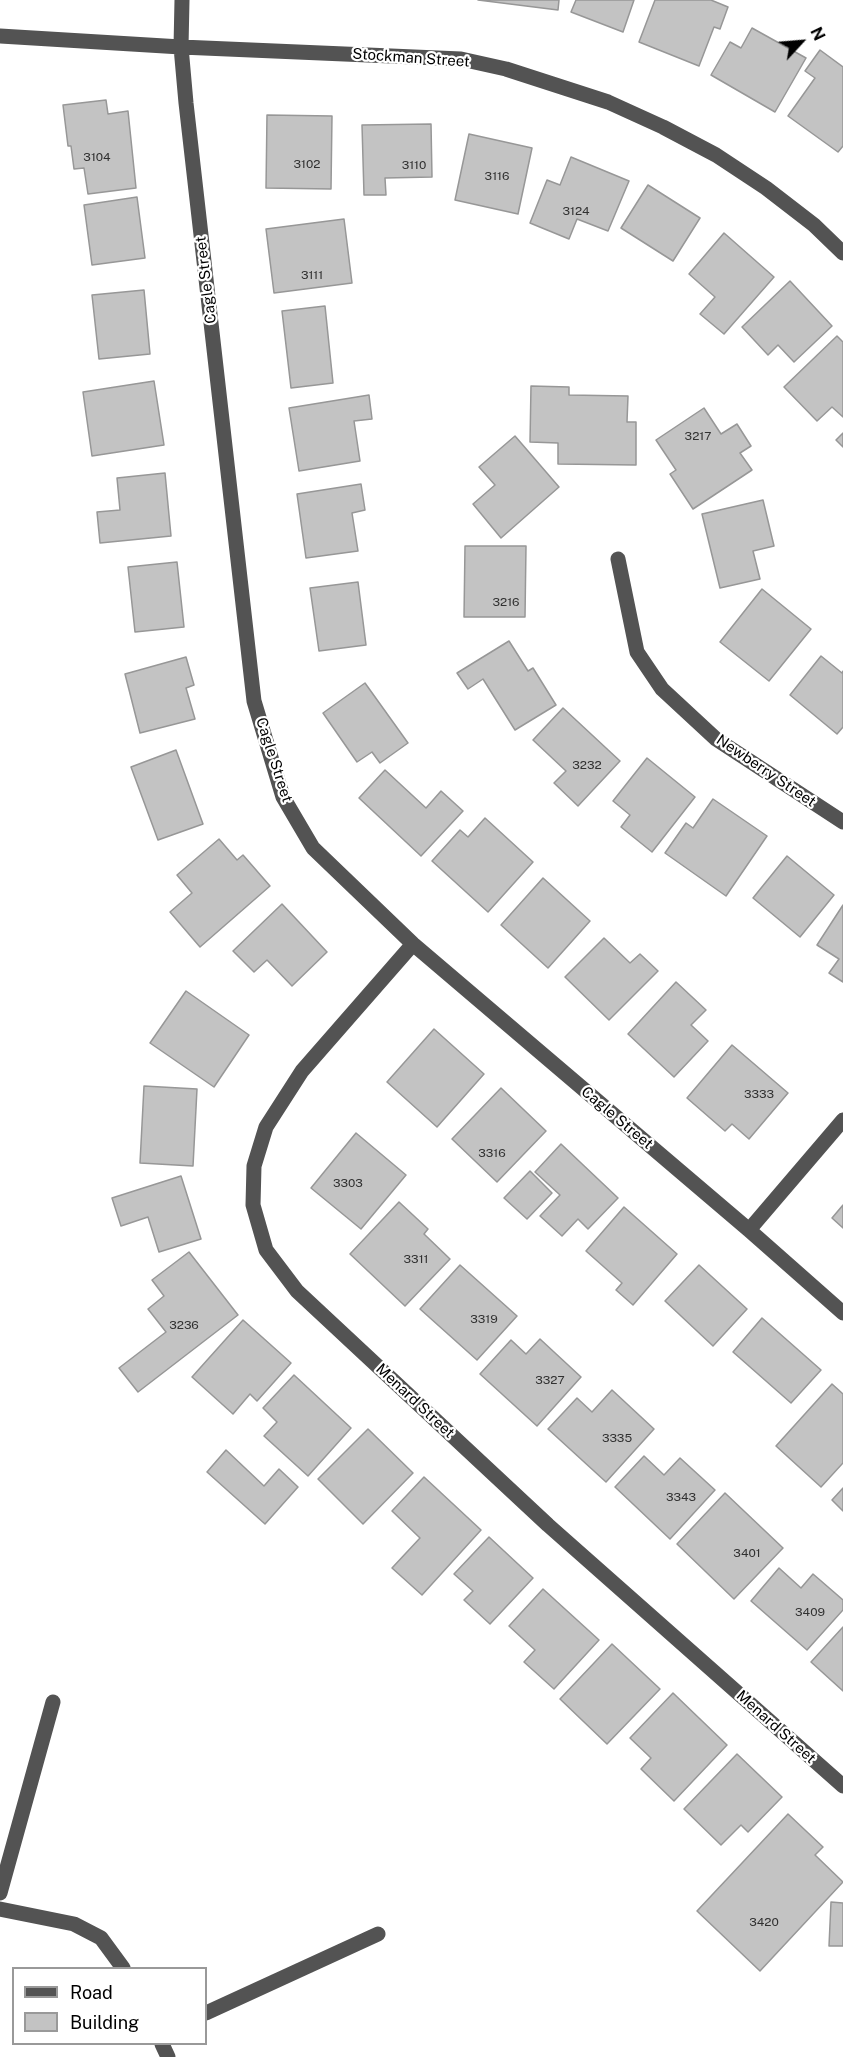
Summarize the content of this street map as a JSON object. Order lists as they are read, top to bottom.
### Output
{
  "streets": {
    "street": [
      "Stockman Street",
      "Cagle Street",
      "Newberry Street",
      "Menard Street"
    ]
  },
  "crossings": [
    ["Stockman Street", "Cagle Street"],
    ["Cagle Street", "Menard Street"]
  ],
  "house_numbers": [
    "3104",
    "3102",
    "3110",
    "3116",
    "3124",
    "3111",
    "3217",
    "3216",
    "3232",
    "3333",
    "3316",
    "3303",
    "3311",
    "3319",
    "3236",
    "3327",
    "3335",
    "3343",
    "3401",
    "3409",
    "3420"
  ],
  "legend": ["Road", "Building"],
  "north": "top right"
}
